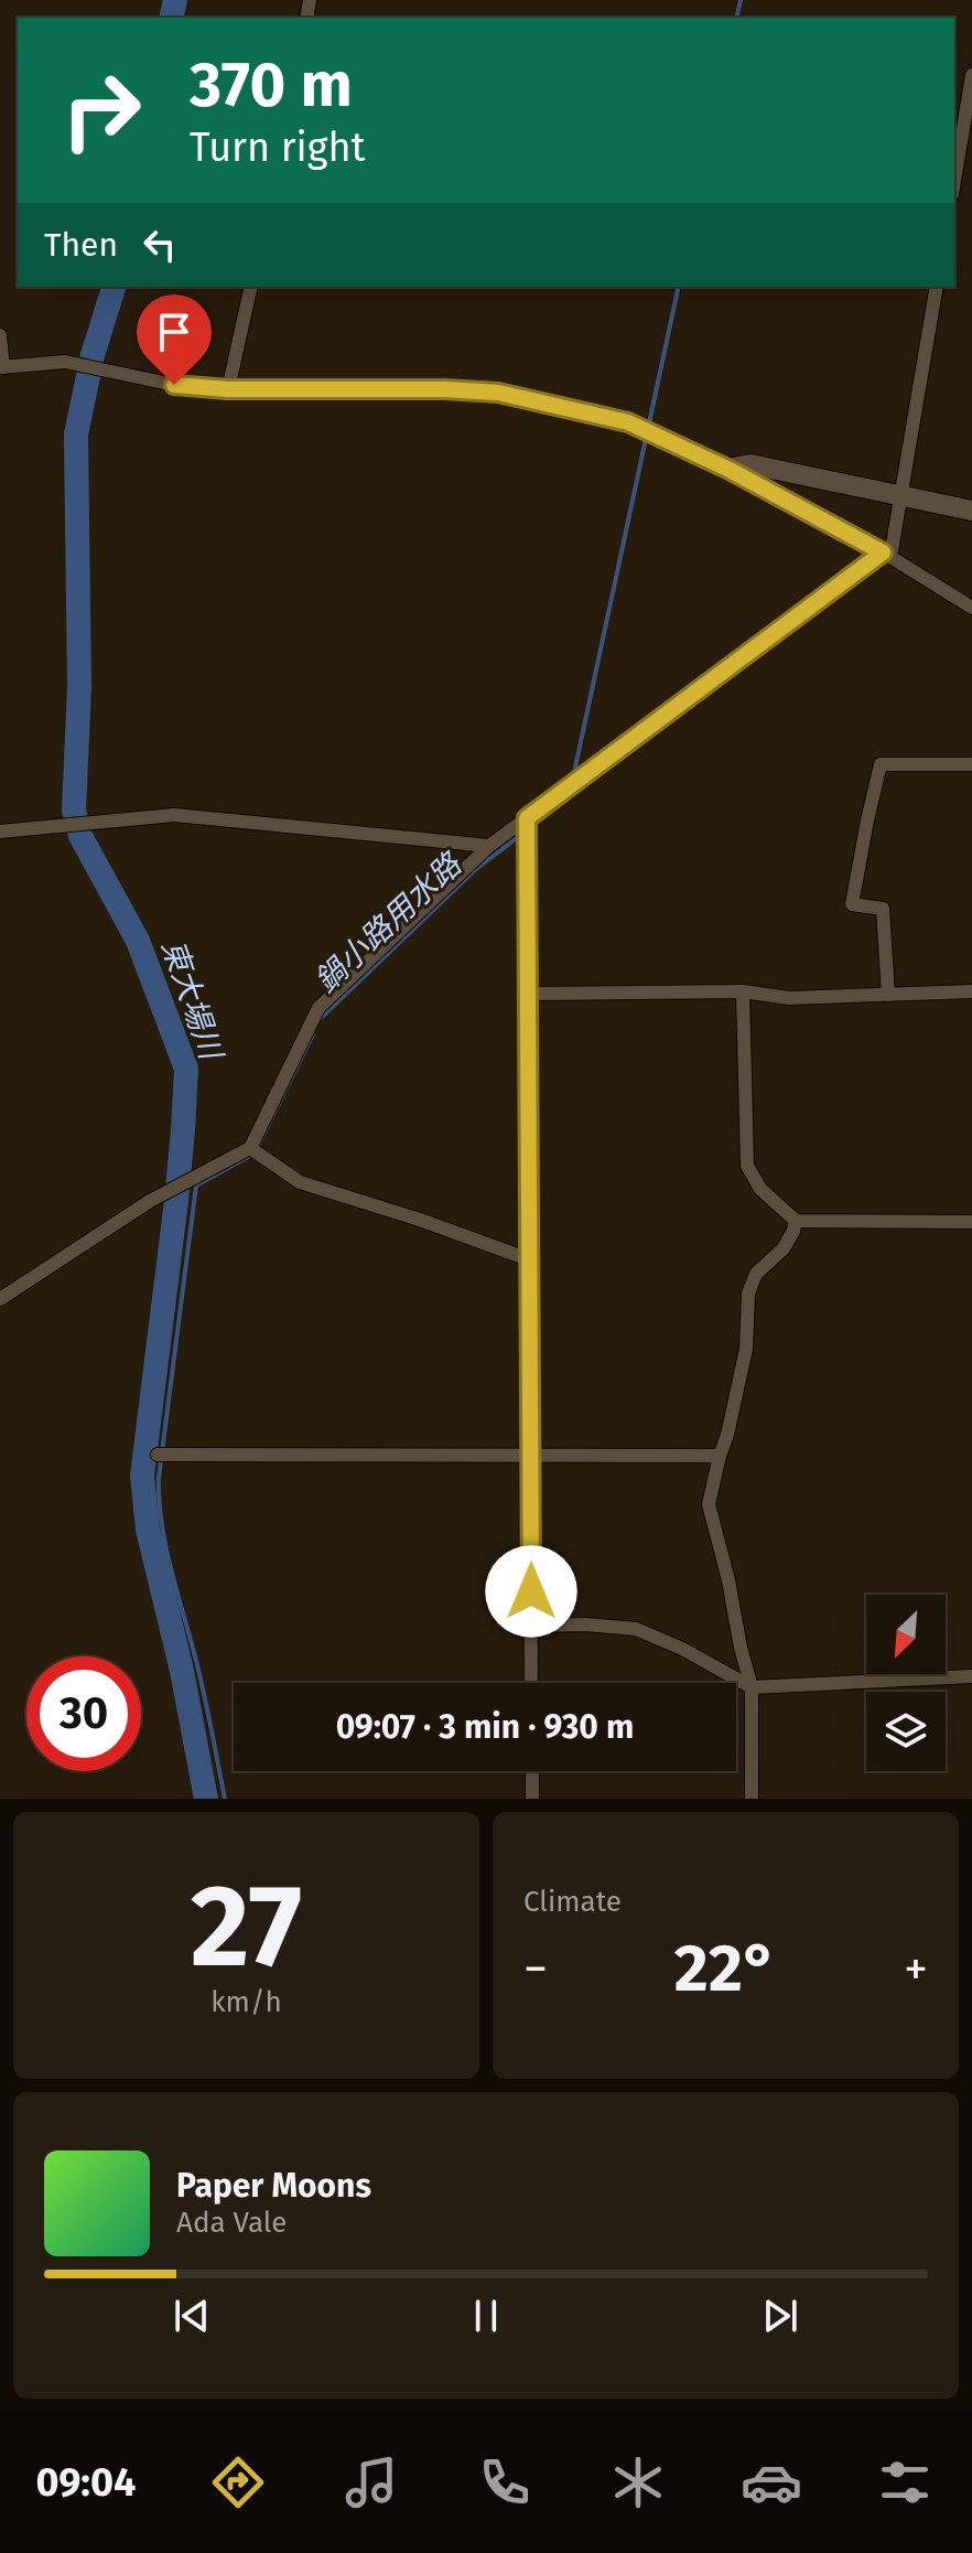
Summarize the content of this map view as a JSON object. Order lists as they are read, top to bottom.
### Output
{
  "water": ["鍋小路用水路", "東大場川"],
  "north": "bottom left",
  "page": {
    "turn": ["370 m", "Turn right"],
    "then": "Then",
    "limit": "30",
    "trip": "09:07 · 3 min · 930 m",
    "tile": [
      ["27", "km/h"],
      "Climate"
    ],
    "heat": ["−", "22°", "+"],
    "song": ["Paper Moons", "Ada Vale"],
    "tabs": "09:04"
  }
}
